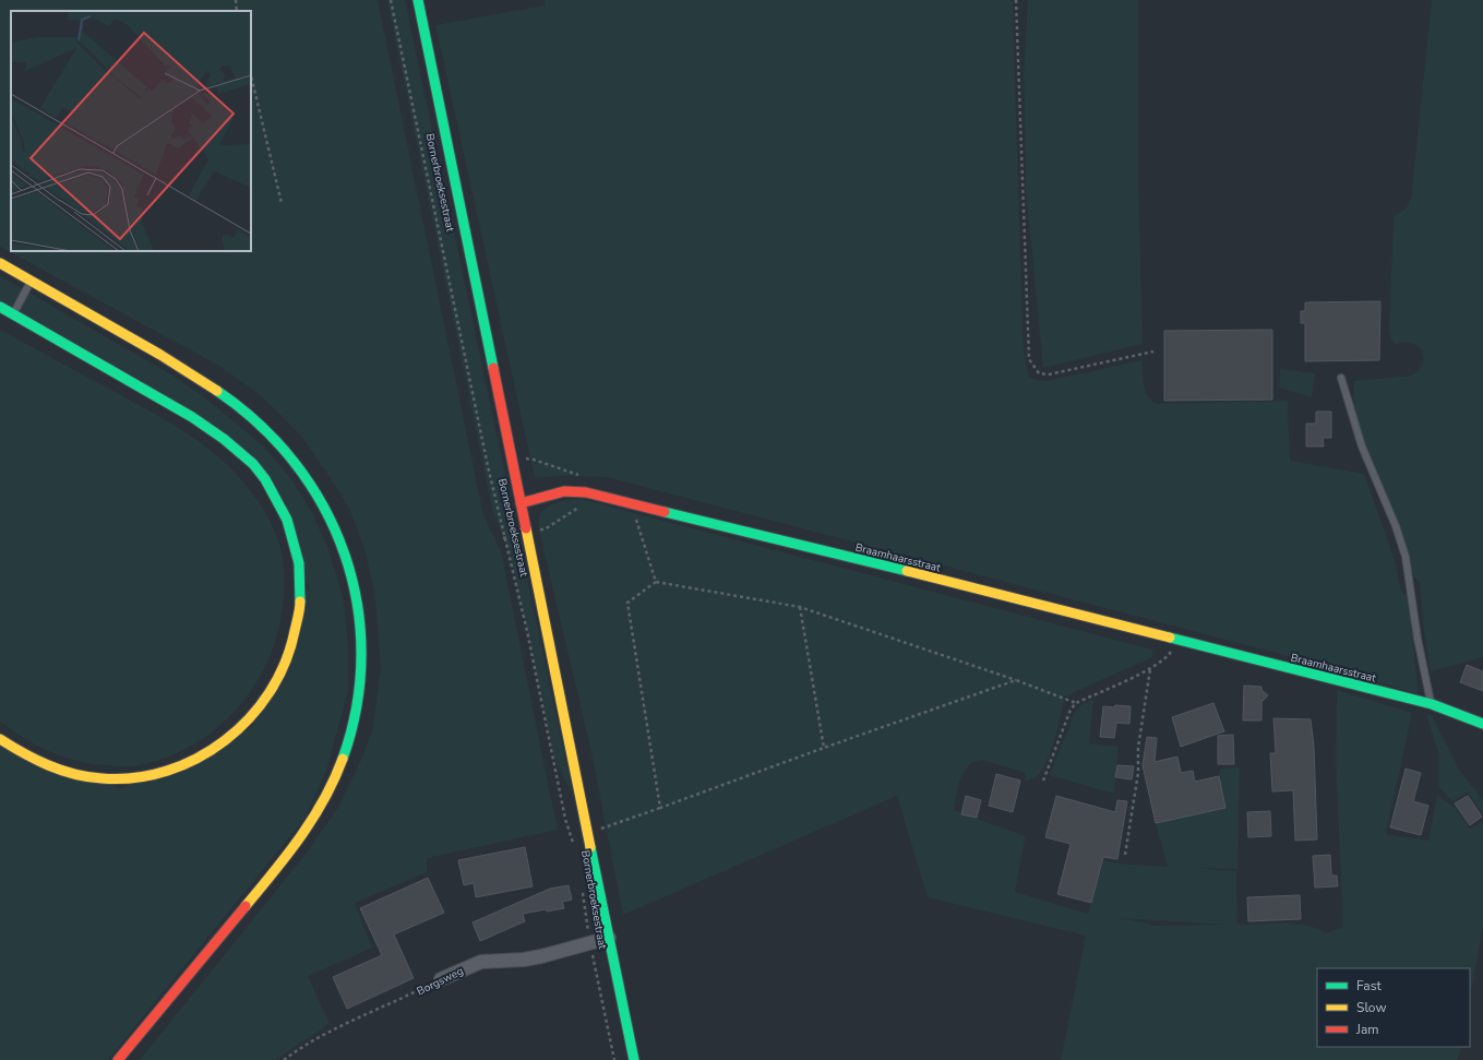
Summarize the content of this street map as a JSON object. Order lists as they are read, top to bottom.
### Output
{
  "streets": {
    "main road": ["Bornerbroeksestraat", "Braamhaarsstraat"],
    "street": ["Borgsweg"]
  },
  "crossings": [
    ["Bornerbroeksestraat", "Braamhaarsstraat"],
    ["Bornerbroeksestraat", "Borgsweg"]
  ],
  "legend": ["Fast", "Slow", "Jam"]
}
